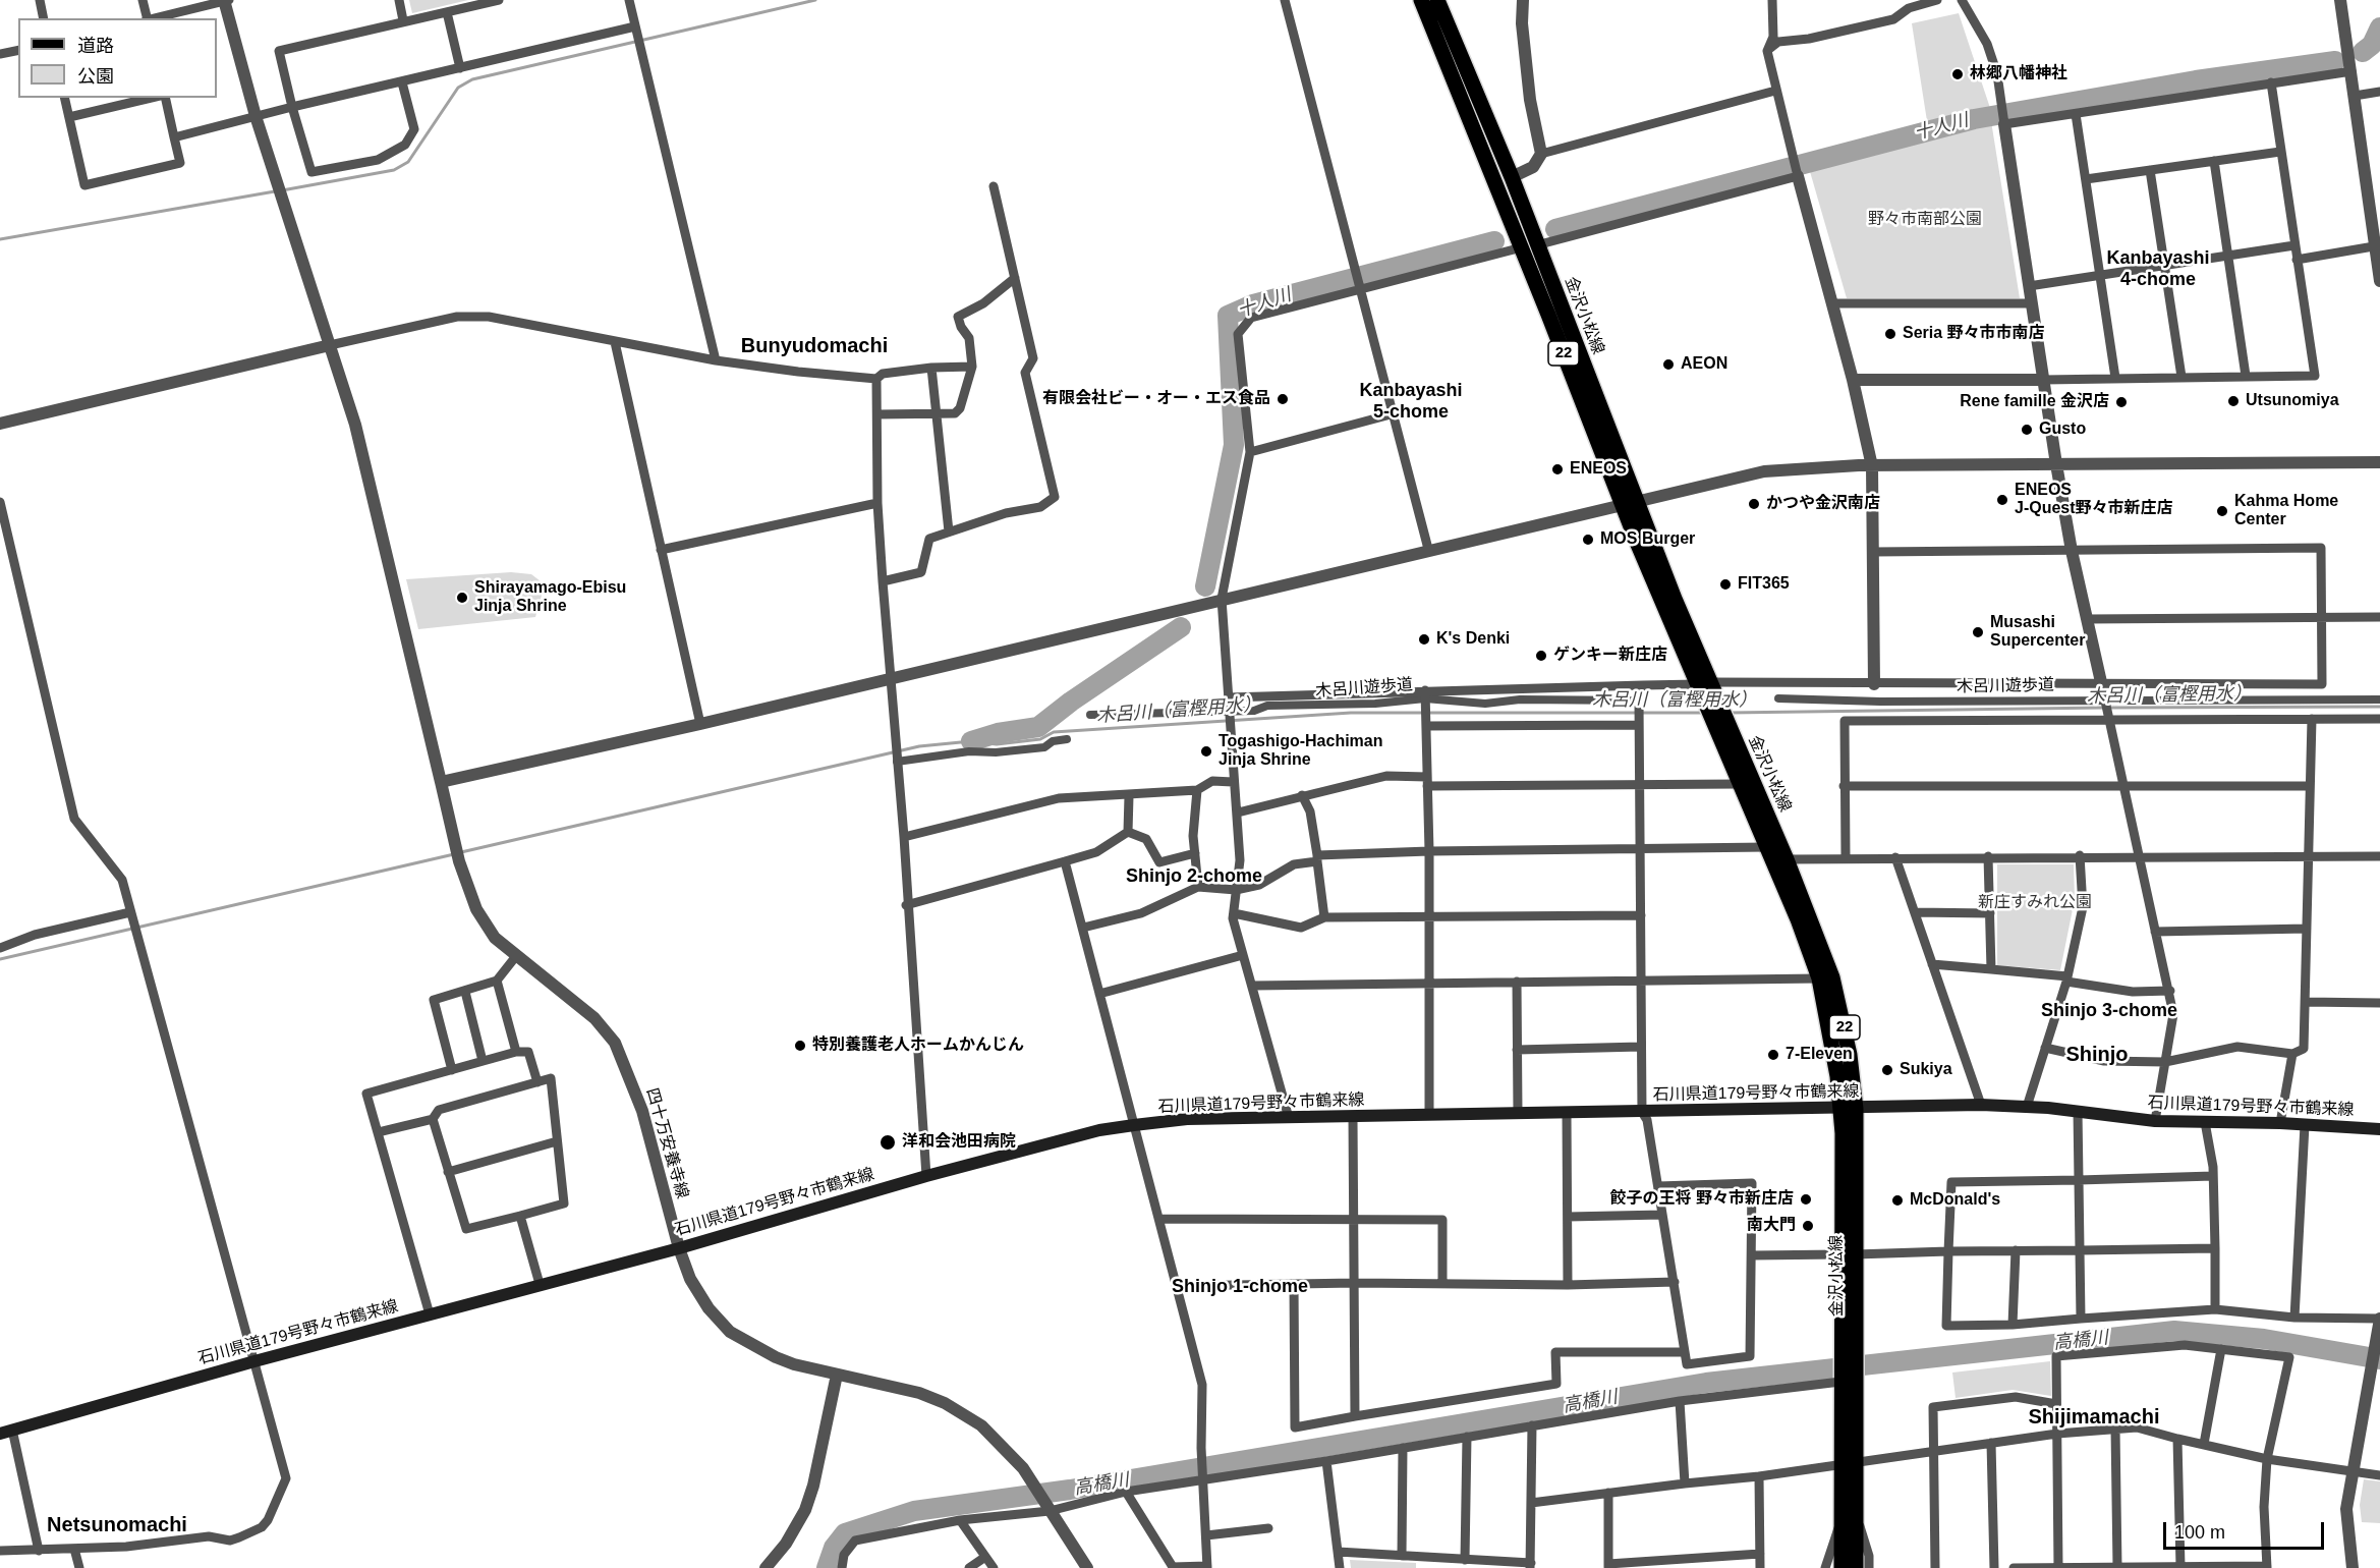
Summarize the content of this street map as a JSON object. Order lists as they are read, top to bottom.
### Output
{
  "streets": {
    "main road": ["金沢小松線", "22", "石川県道179号野々市鶴来線"],
    "street": ["木呂川遊歩道", "四十万安養寺線"]
  },
  "crossings": [
    ["金沢小松線", "22"],
    ["金沢小松線", "石川県道179号野々市鶴来線"],
    ["石川県道179号野々市鶴来線", "四十万安養寺線"]
  ],
  "districts": [
    "Kanbayashi 4-chome",
    "Bunyudomachi",
    "Kanbayashi 5-chome",
    "Shinjo 2-chome",
    "Shinjo 3-chome",
    "Shinjo",
    "Shinjo 1-chome",
    "Shijimamachi",
    "Netsunomachi"
  ],
  "water": ["十人川", "木呂川（富樫用水）", "高橋川"],
  "parks": ["野々市南部公園", "新庄すみれ公園"],
  "places": [
    "林郷八幡神社",
    "Seria 野々市市南店",
    "AEON",
    "有限会社ビー・オー・エス食品",
    "Utsunomiya",
    "Rene famille 金沢店",
    "Gusto",
    "ENEOS",
    "ENEOS J-Quest野々市新庄店",
    "かつや金沢南店",
    "Kahma Home Center",
    "MOS Burger",
    "FIT365",
    "Shirayamago-Ebisu Jinja Shrine",
    "Musashi Supercenter",
    "K's Denki",
    "ゲンキー新庄店",
    "Togashigo-Hachiman Jinja Shrine",
    "特別養護老人ホームかんじん",
    "7-Eleven",
    "Sukiya",
    "洋和会池田病院",
    "餃子の王将 野々市新庄店",
    "McDonald's",
    "南大門"
  ],
  "legend": ["道路", "公園"],
  "scale_bar": "100 m"
}
